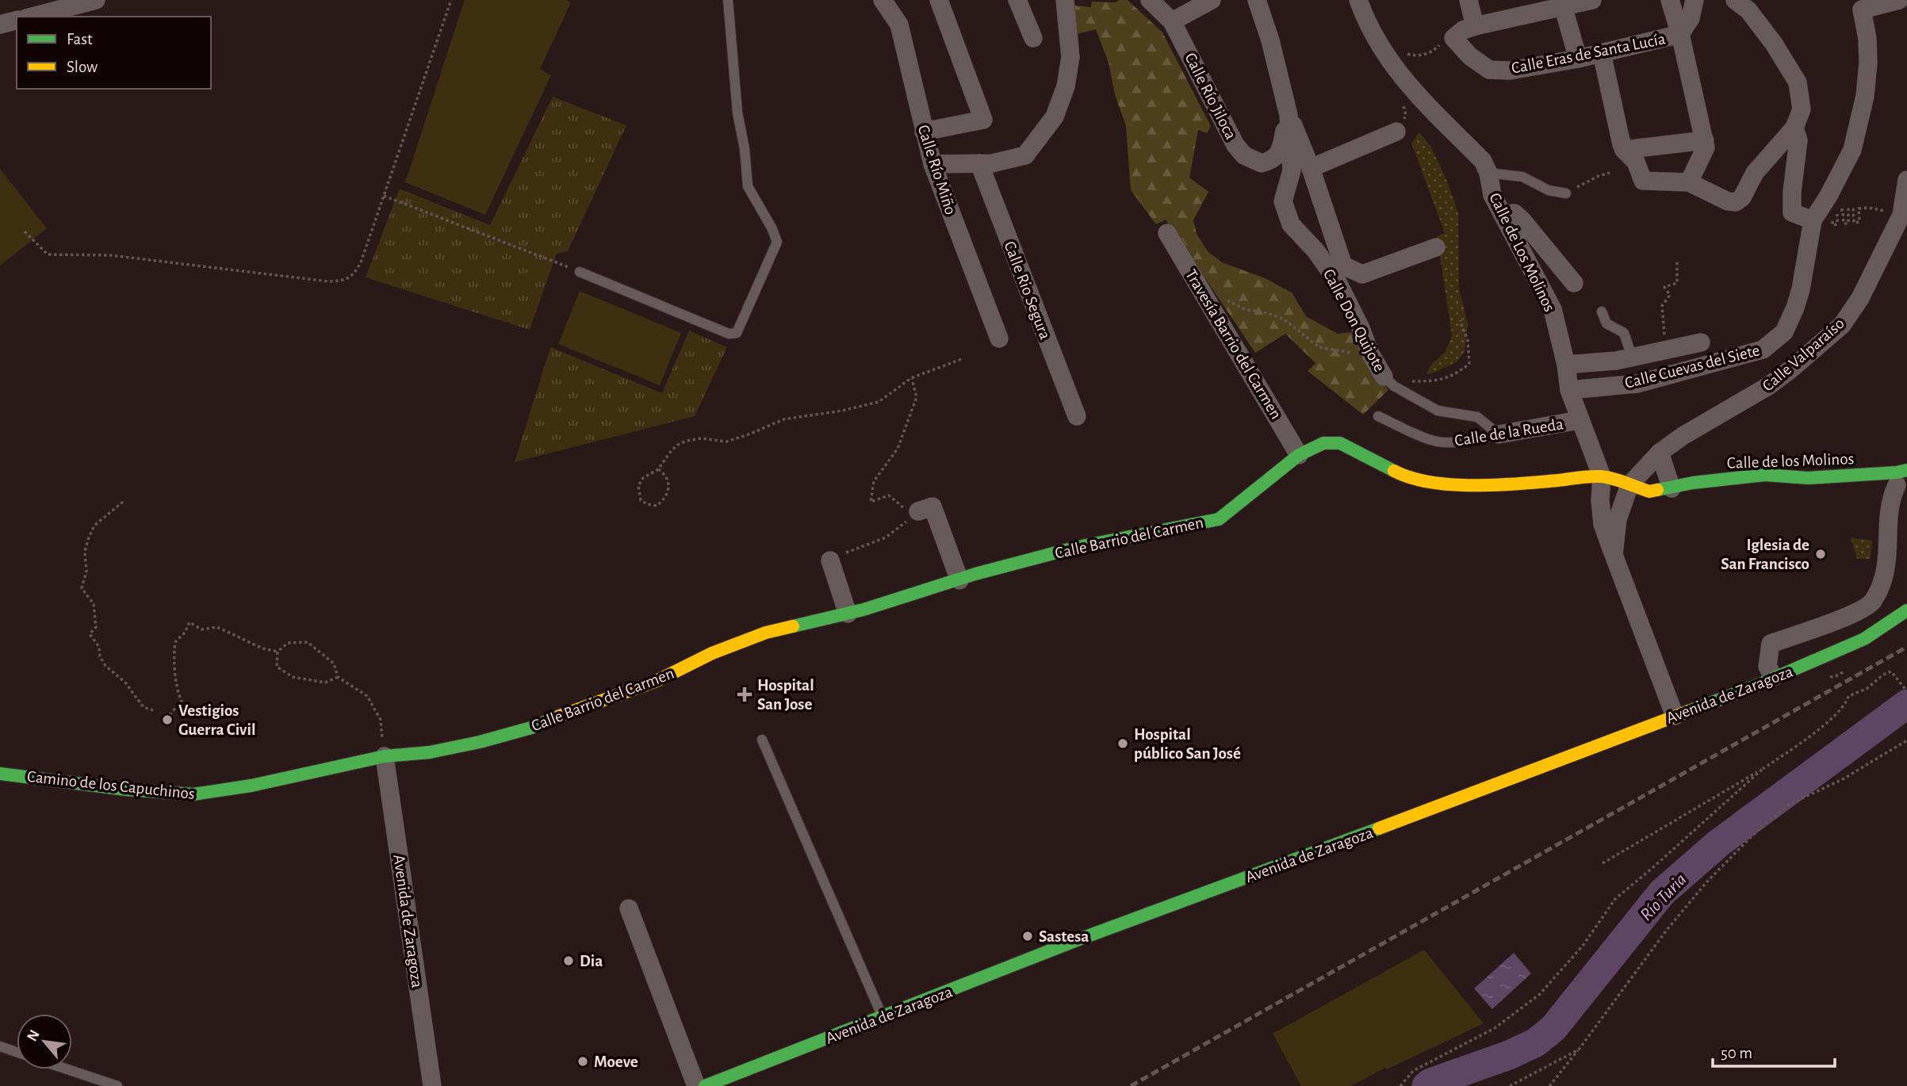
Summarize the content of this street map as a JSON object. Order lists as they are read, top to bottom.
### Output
{
  "streets": {
    "street": [
      "Calle Eras de Santa Lucía",
      "Calle Río Jiloca",
      "Calle Río Miño",
      "Calle de Los Molinos",
      "Calle Rio Segura",
      "Calle Don Quijote",
      "Travesía Barrio del Carmen",
      "Calle Valparaíso",
      "Calle Cuevas del Siete",
      "Calle de la Rueda",
      "Calle de los Molinos",
      "Calle Barrio del Carmen",
      "Avenida de Zaragoza",
      "Camino de los Capuchinos"
    ]
  },
  "crossings": [
    ["Calle Río Jiloca", "Calle Don Quijote"],
    ["Calle de Los Molinos", "Calle Valparaíso"],
    ["Calle de Los Molinos", "Calle Cuevas del Siete"],
    ["Calle de Los Molinos", "Calle de la Rueda"],
    ["Calle de Los Molinos", "Calle de los Molinos"],
    ["Calle de Los Molinos", "Calle Barrio del Carmen"],
    ["Calle Don Quijote", "Calle de la Rueda"],
    ["Travesía Barrio del Carmen", "Calle Barrio del Carmen"],
    ["Calle Valparaíso", "Calle de los Molinos"],
    ["Calle Valparaíso", "Calle Barrio del Carmen"],
    ["Calle Valparaíso", "Avenida de Zaragoza"],
    ["Calle de los Molinos", "Calle Barrio del Carmen"],
    ["Calle Barrio del Carmen", "Avenida de Zaragoza"],
    ["Calle Barrio del Carmen", "Camino de los Capuchinos"],
    ["Avenida de Zaragoza", "Camino de los Capuchinos"]
  ],
  "water": ["Río Turia"],
  "places": {
    "other": [
      "Iglesia de San Francisco",
      "Vestigios Guerra Civil",
      "Hospital público San José",
      "Sastesa",
      "Dia",
      "Moeve"
    ],
    "health": ["Hospital San Jose"]
  },
  "legend": ["Fast", "Slow"],
  "scale_bar": "50 m",
  "north": "top left"
}
